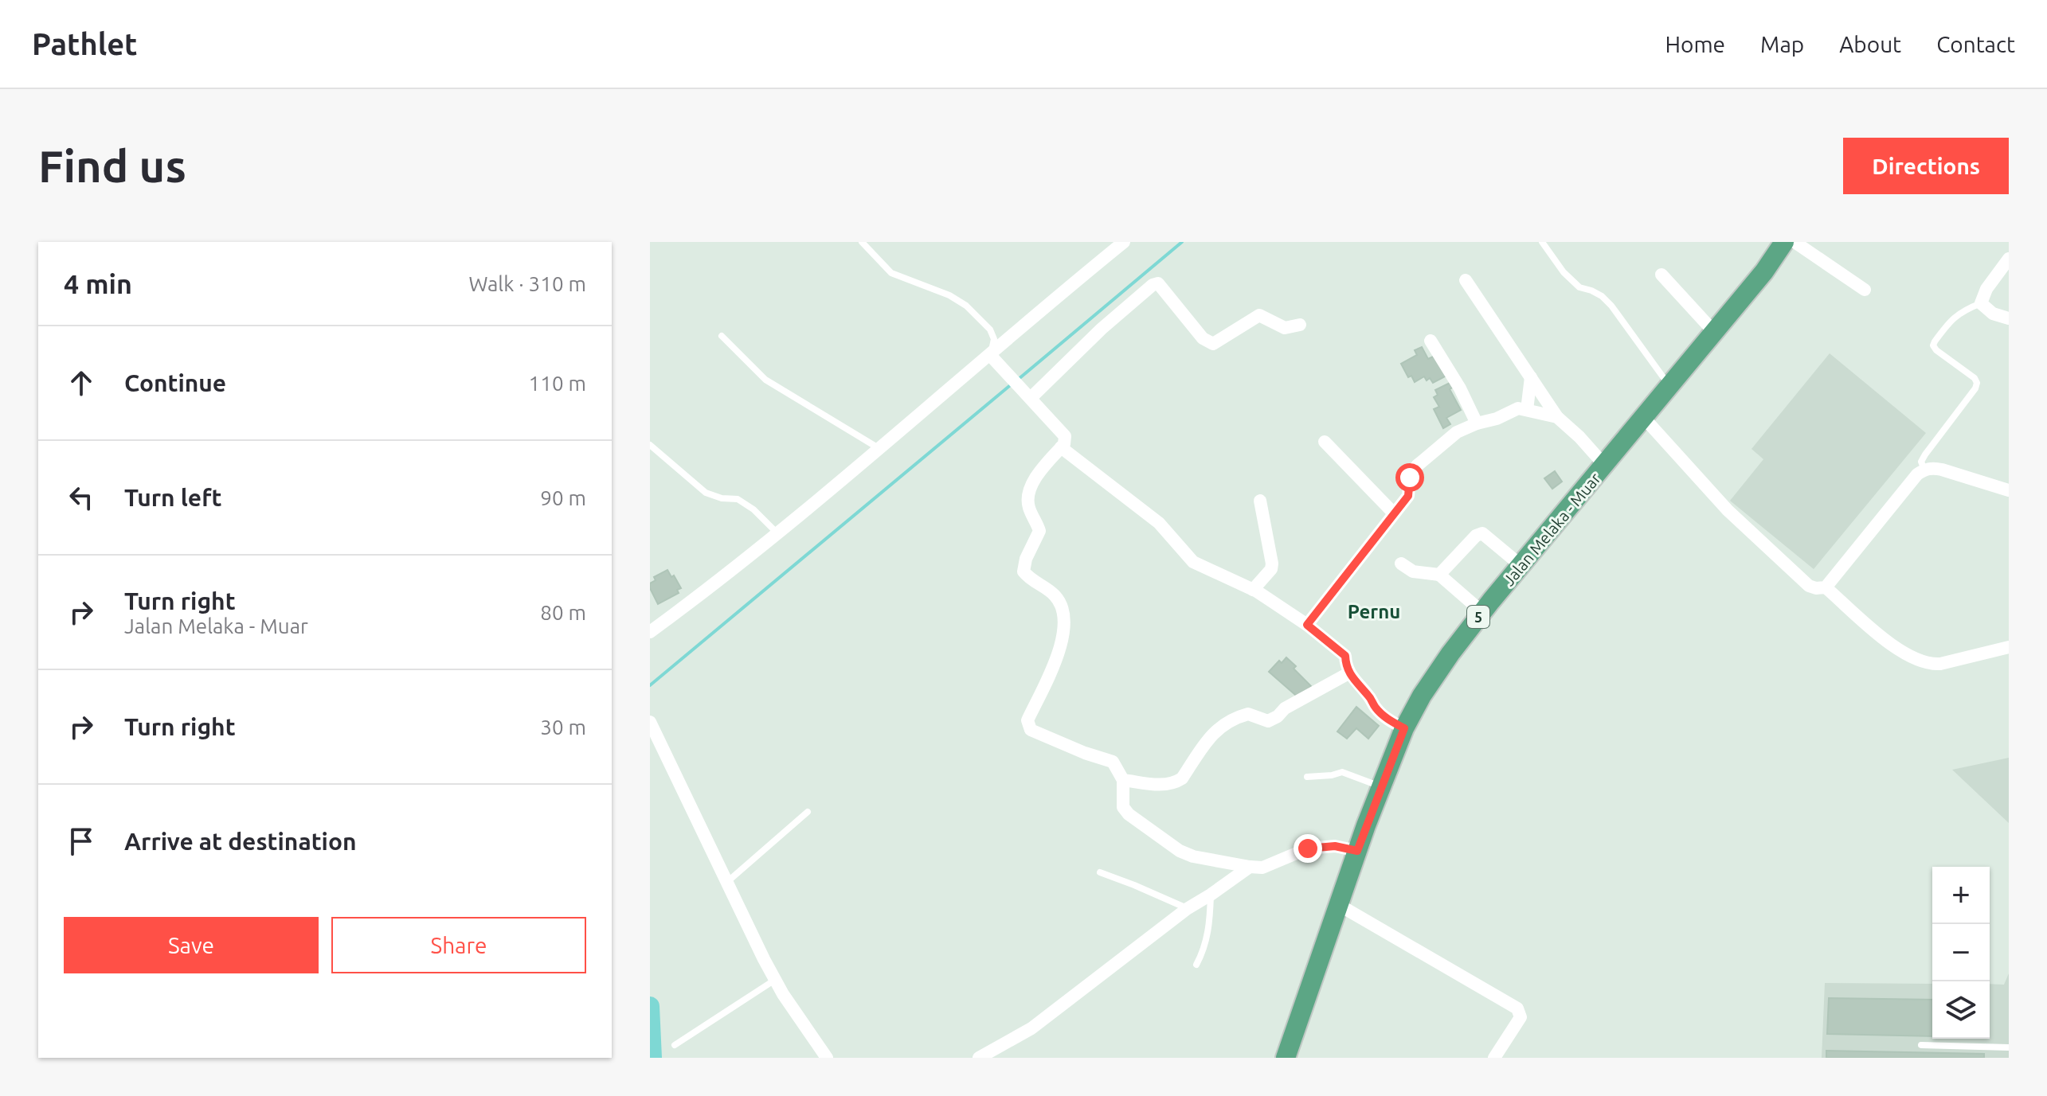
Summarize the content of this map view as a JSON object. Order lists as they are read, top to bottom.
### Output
{
  "streets": {
    "main road": ["Jalan Melaka - Muar", "5"]
  },
  "districts": ["Pernu"],
  "page": {
    "header": "Pathlet",
    "nav": [
      "Home",
      "Map",
      "About",
      "Contact"
    ],
    "buttons": [
      "Directions",
      ["Save", "Share"]
    ],
    "title": "Find us",
    "heading": ["4 min", "Walk · 310 m"],
    "list": [
      ["Continue", "110 m"],
      ["Turn left", "90 m"],
      ["Turn right", "Jalan Melaka - Muar", "80 m"],
      ["Turn right", "30 m"],
      "Arrive at destination"
    ],
    "map_buttons": ["+", "−"]
  }
}
